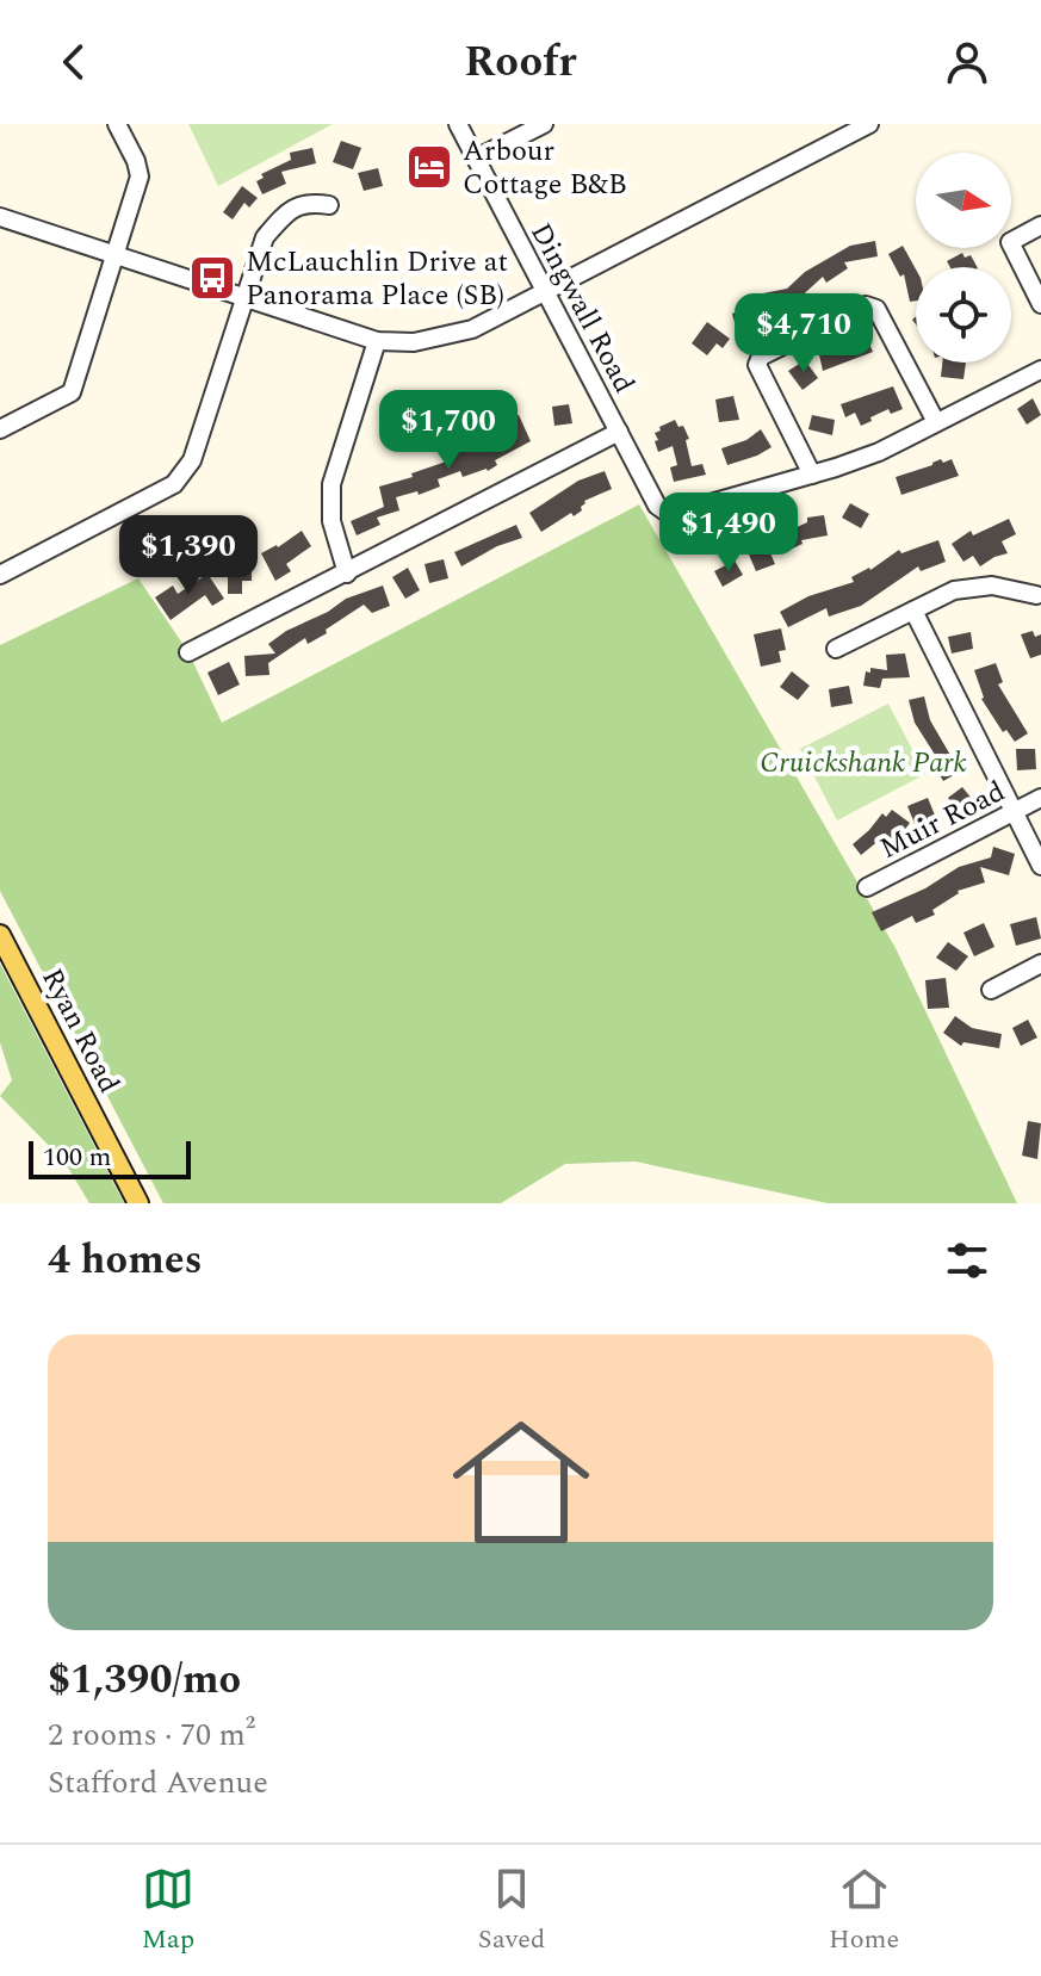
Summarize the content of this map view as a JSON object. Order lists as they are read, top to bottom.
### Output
{
  "streets": {
    "main road": ["Ryan Road"],
    "street": ["Dingwall Road", "Muir Road"]
  },
  "parks": ["Cruickshank Park"],
  "places": {
    "hotel": ["Arbour Cottage B&B"],
    "bus stop": ["McLauchlin Drive at Panorama Place (SB)"]
  },
  "scale_bar": "100 m",
  "north": "right",
  "page": {
    "header": "Roofr",
    "price": [
      "$4,710",
      "$1,700",
      "$1,490",
      "$1,390"
    ],
    "scale": "100 m",
    "heading": "4 homes",
    "list": [
      {
        "name": "$1,390/mo",
        "note": "2 rooms · 70 m² · Stafford Avenue"
      }
    ],
    "tabs": ["Map", "Saved", "Home"]
  }
}
